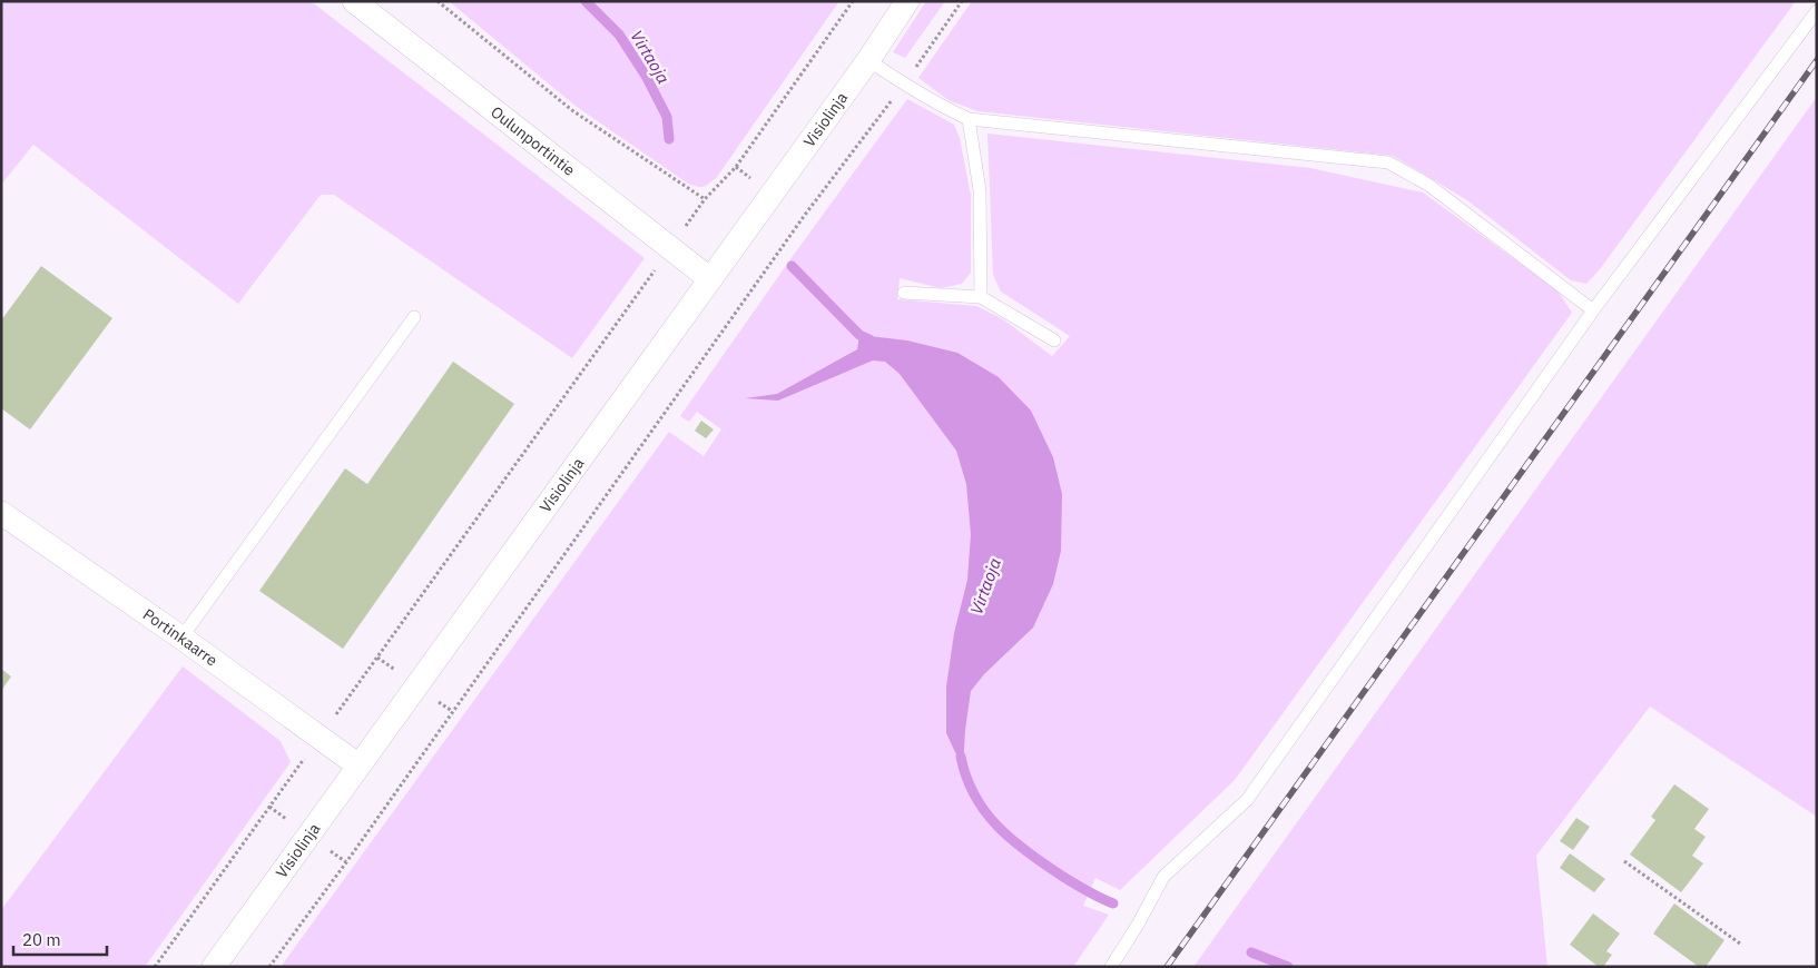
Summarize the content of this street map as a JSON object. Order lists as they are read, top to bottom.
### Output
{
  "streets": {
    "street": ["Visiolinja", "Oulunportintie", "Portinkaarre"]
  },
  "crossings": [
    ["Visiolinja", "Oulunportintie"],
    ["Visiolinja", "Portinkaarre"]
  ],
  "water": ["Virtaoja"],
  "scale_bar": "20 m"
}
